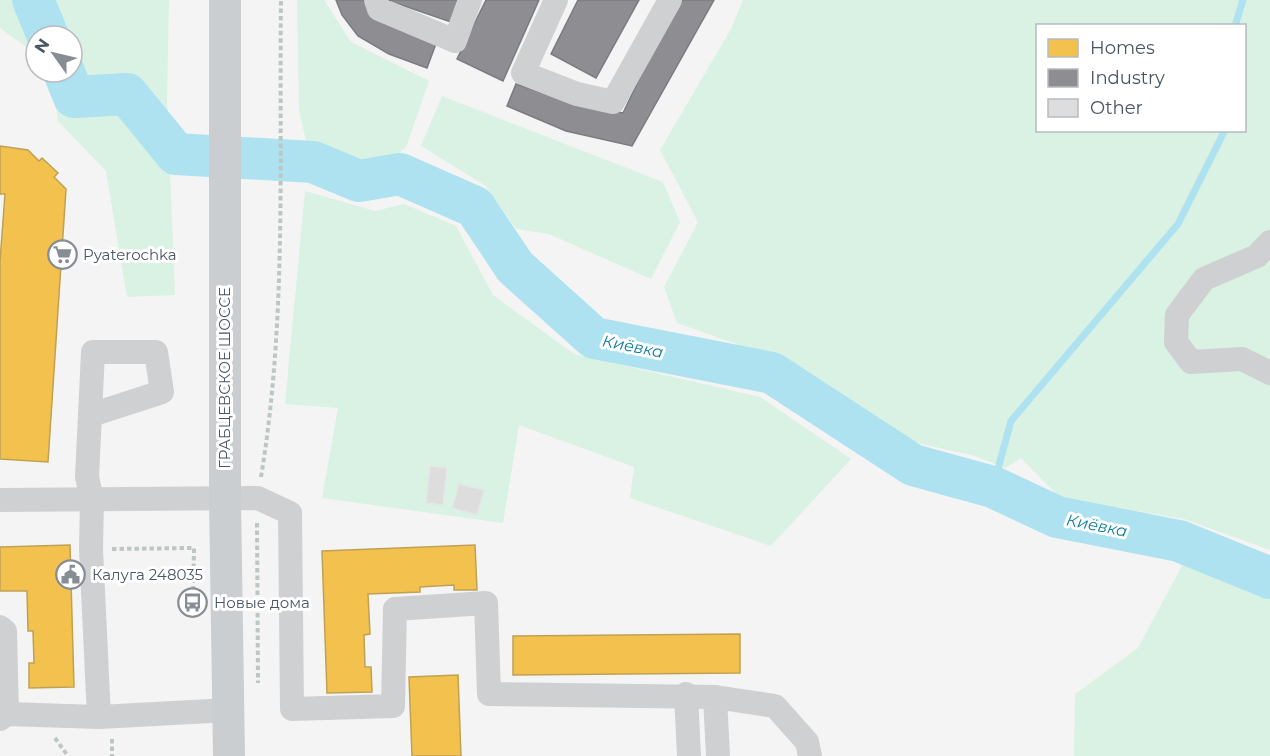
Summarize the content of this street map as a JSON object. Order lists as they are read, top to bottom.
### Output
{
  "streets": {
    "main road": ["ГРАБЦЕВСКОЕ ШОССЕ"]
  },
  "water": ["Киёвка"],
  "places": {
    "supermarket": ["Pyaterochka"],
    "public building": ["Калуга 248035"],
    "bus stop": ["Новые дома"]
  },
  "legend": ["Homes", "Industry", "Other"],
  "north": "top left"
}
